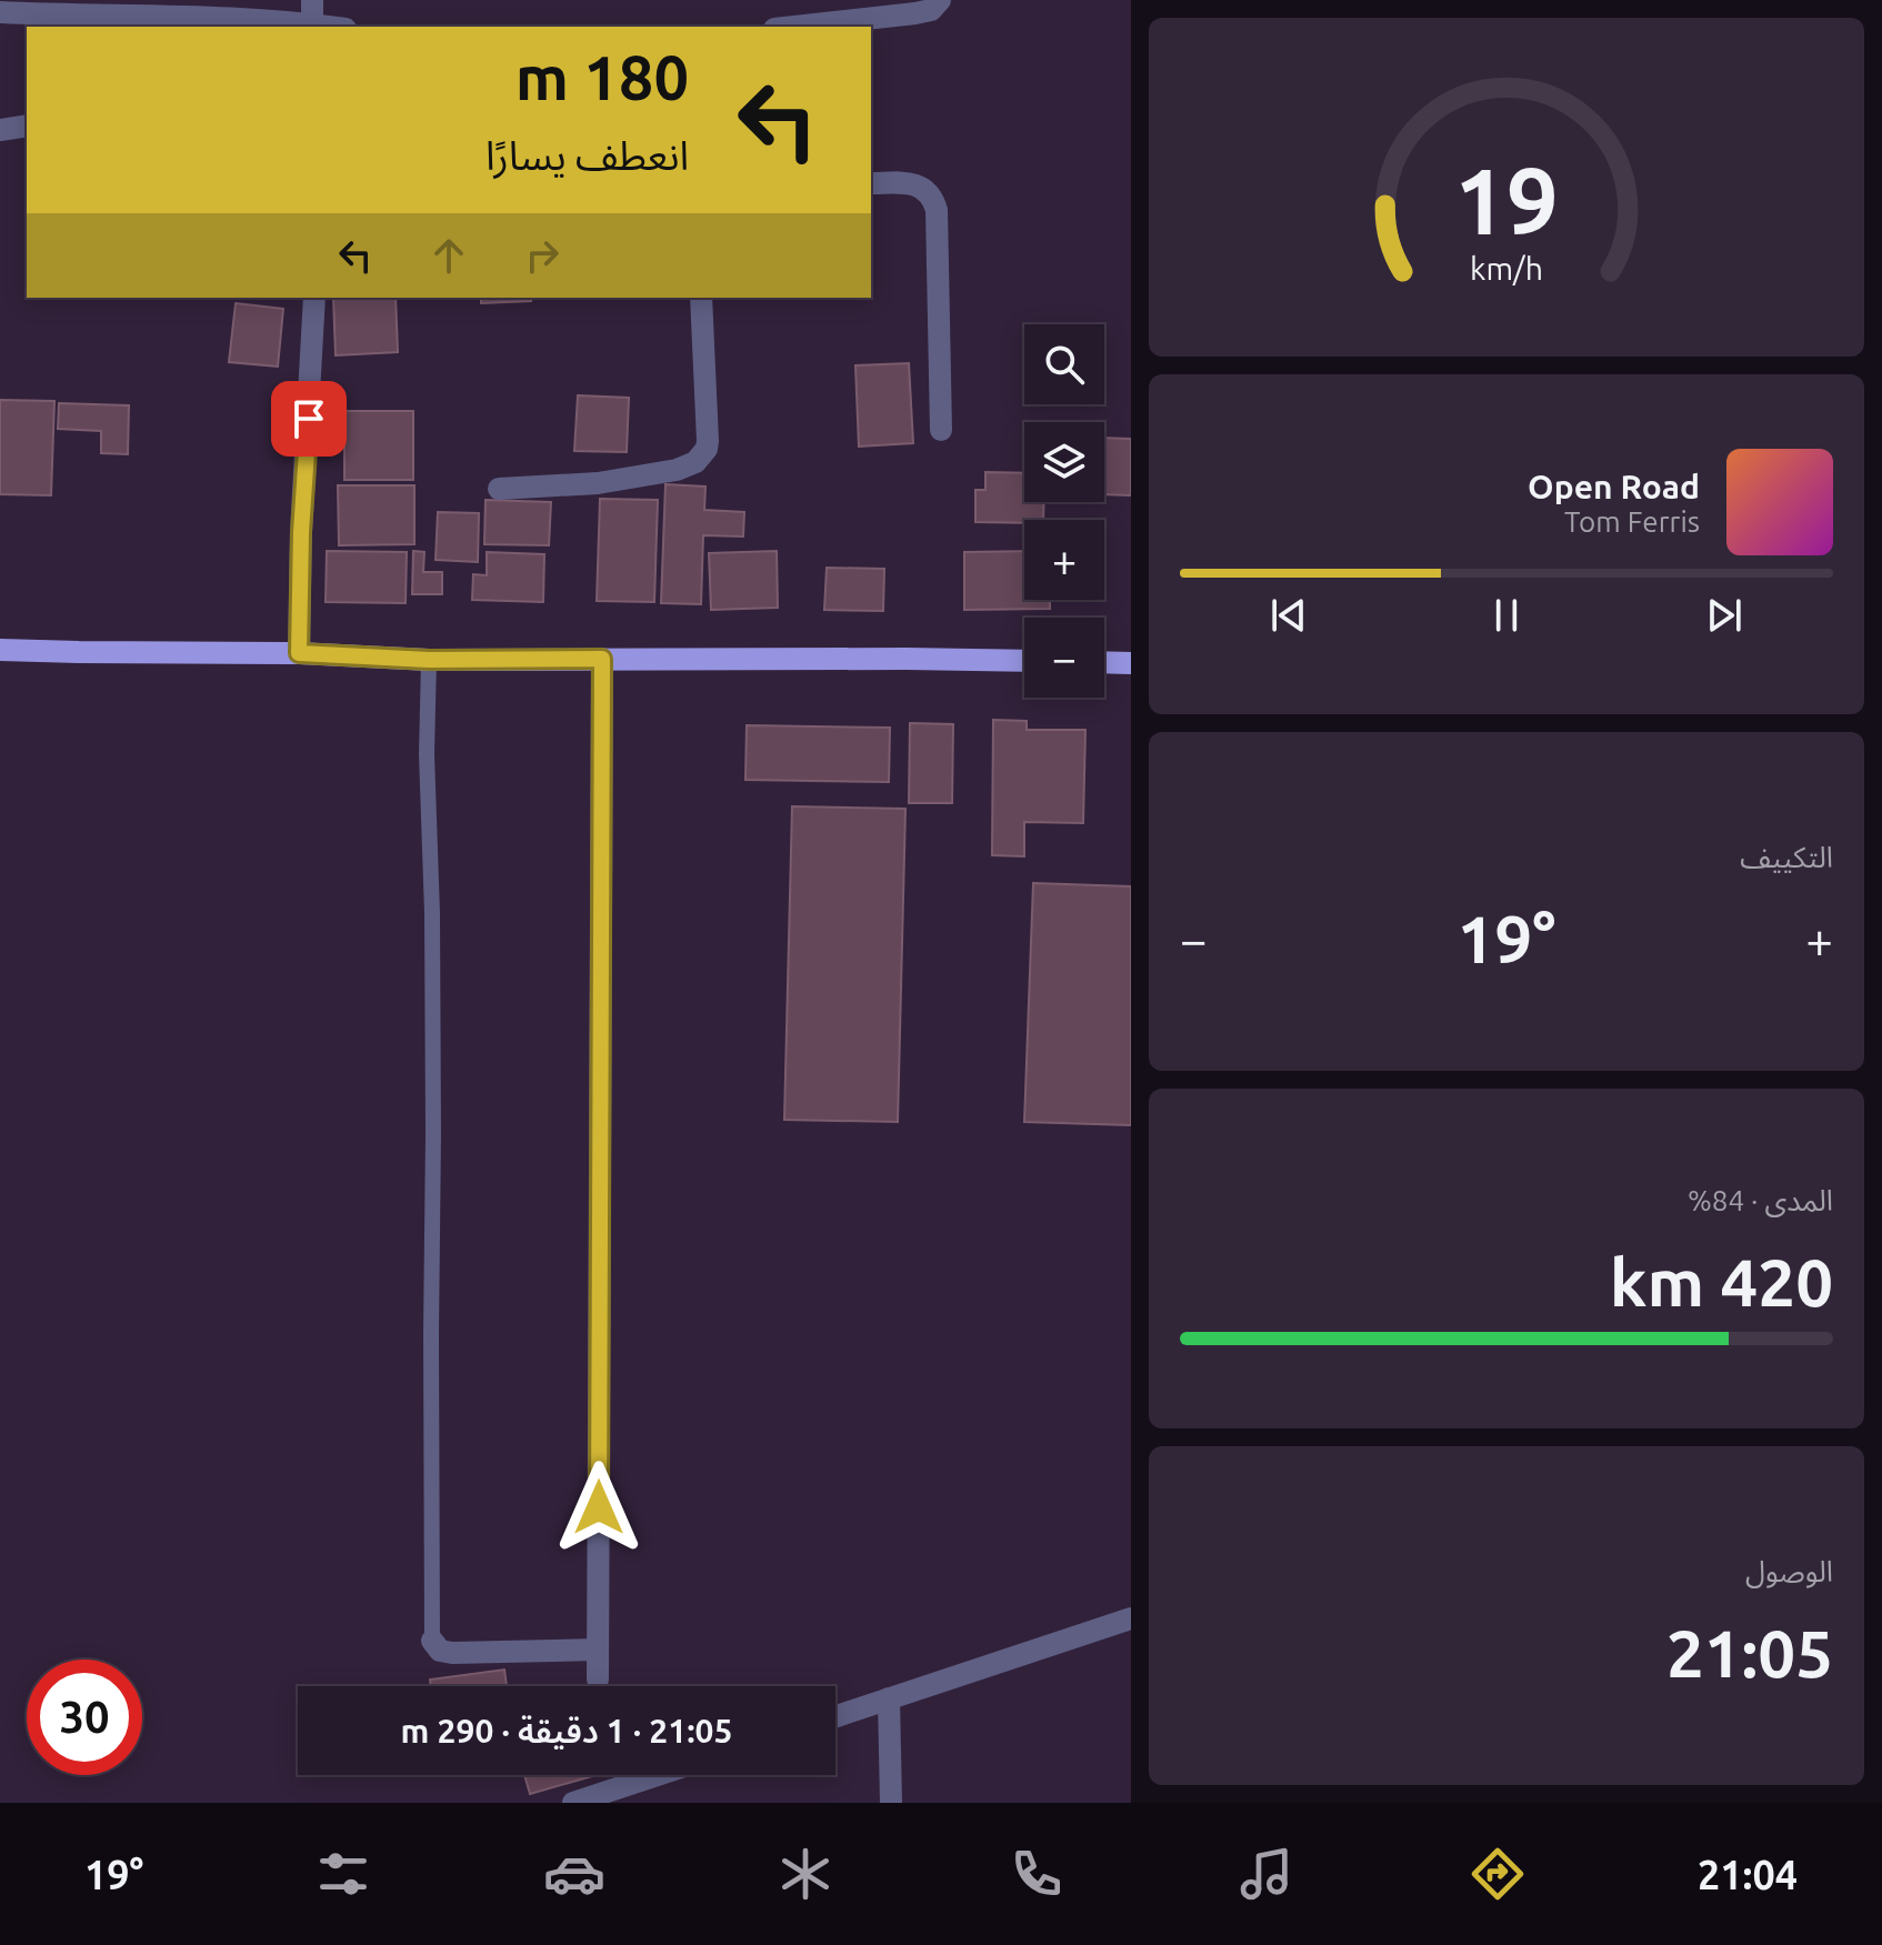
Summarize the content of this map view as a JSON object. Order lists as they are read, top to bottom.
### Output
{
  "page": {
    "turn": ["180 m", "انعطف يسارًا"],
    "map_buttons": ["+", "−"],
    "song": ["Open Road", "Tom Ferris"],
    "tile": [
      "التكييف",
      ["المدى · 84%", "420 km"],
      ["الوصول", "21:05"]
    ],
    "heat": ["−", "19°", "+"],
    "limit": "30",
    "trip": "21:05 · 1 دقيقة · 290 m",
    "tabs": ["21:04", "19°"],
    "gauge": ["19", "km/h"]
  }
}
